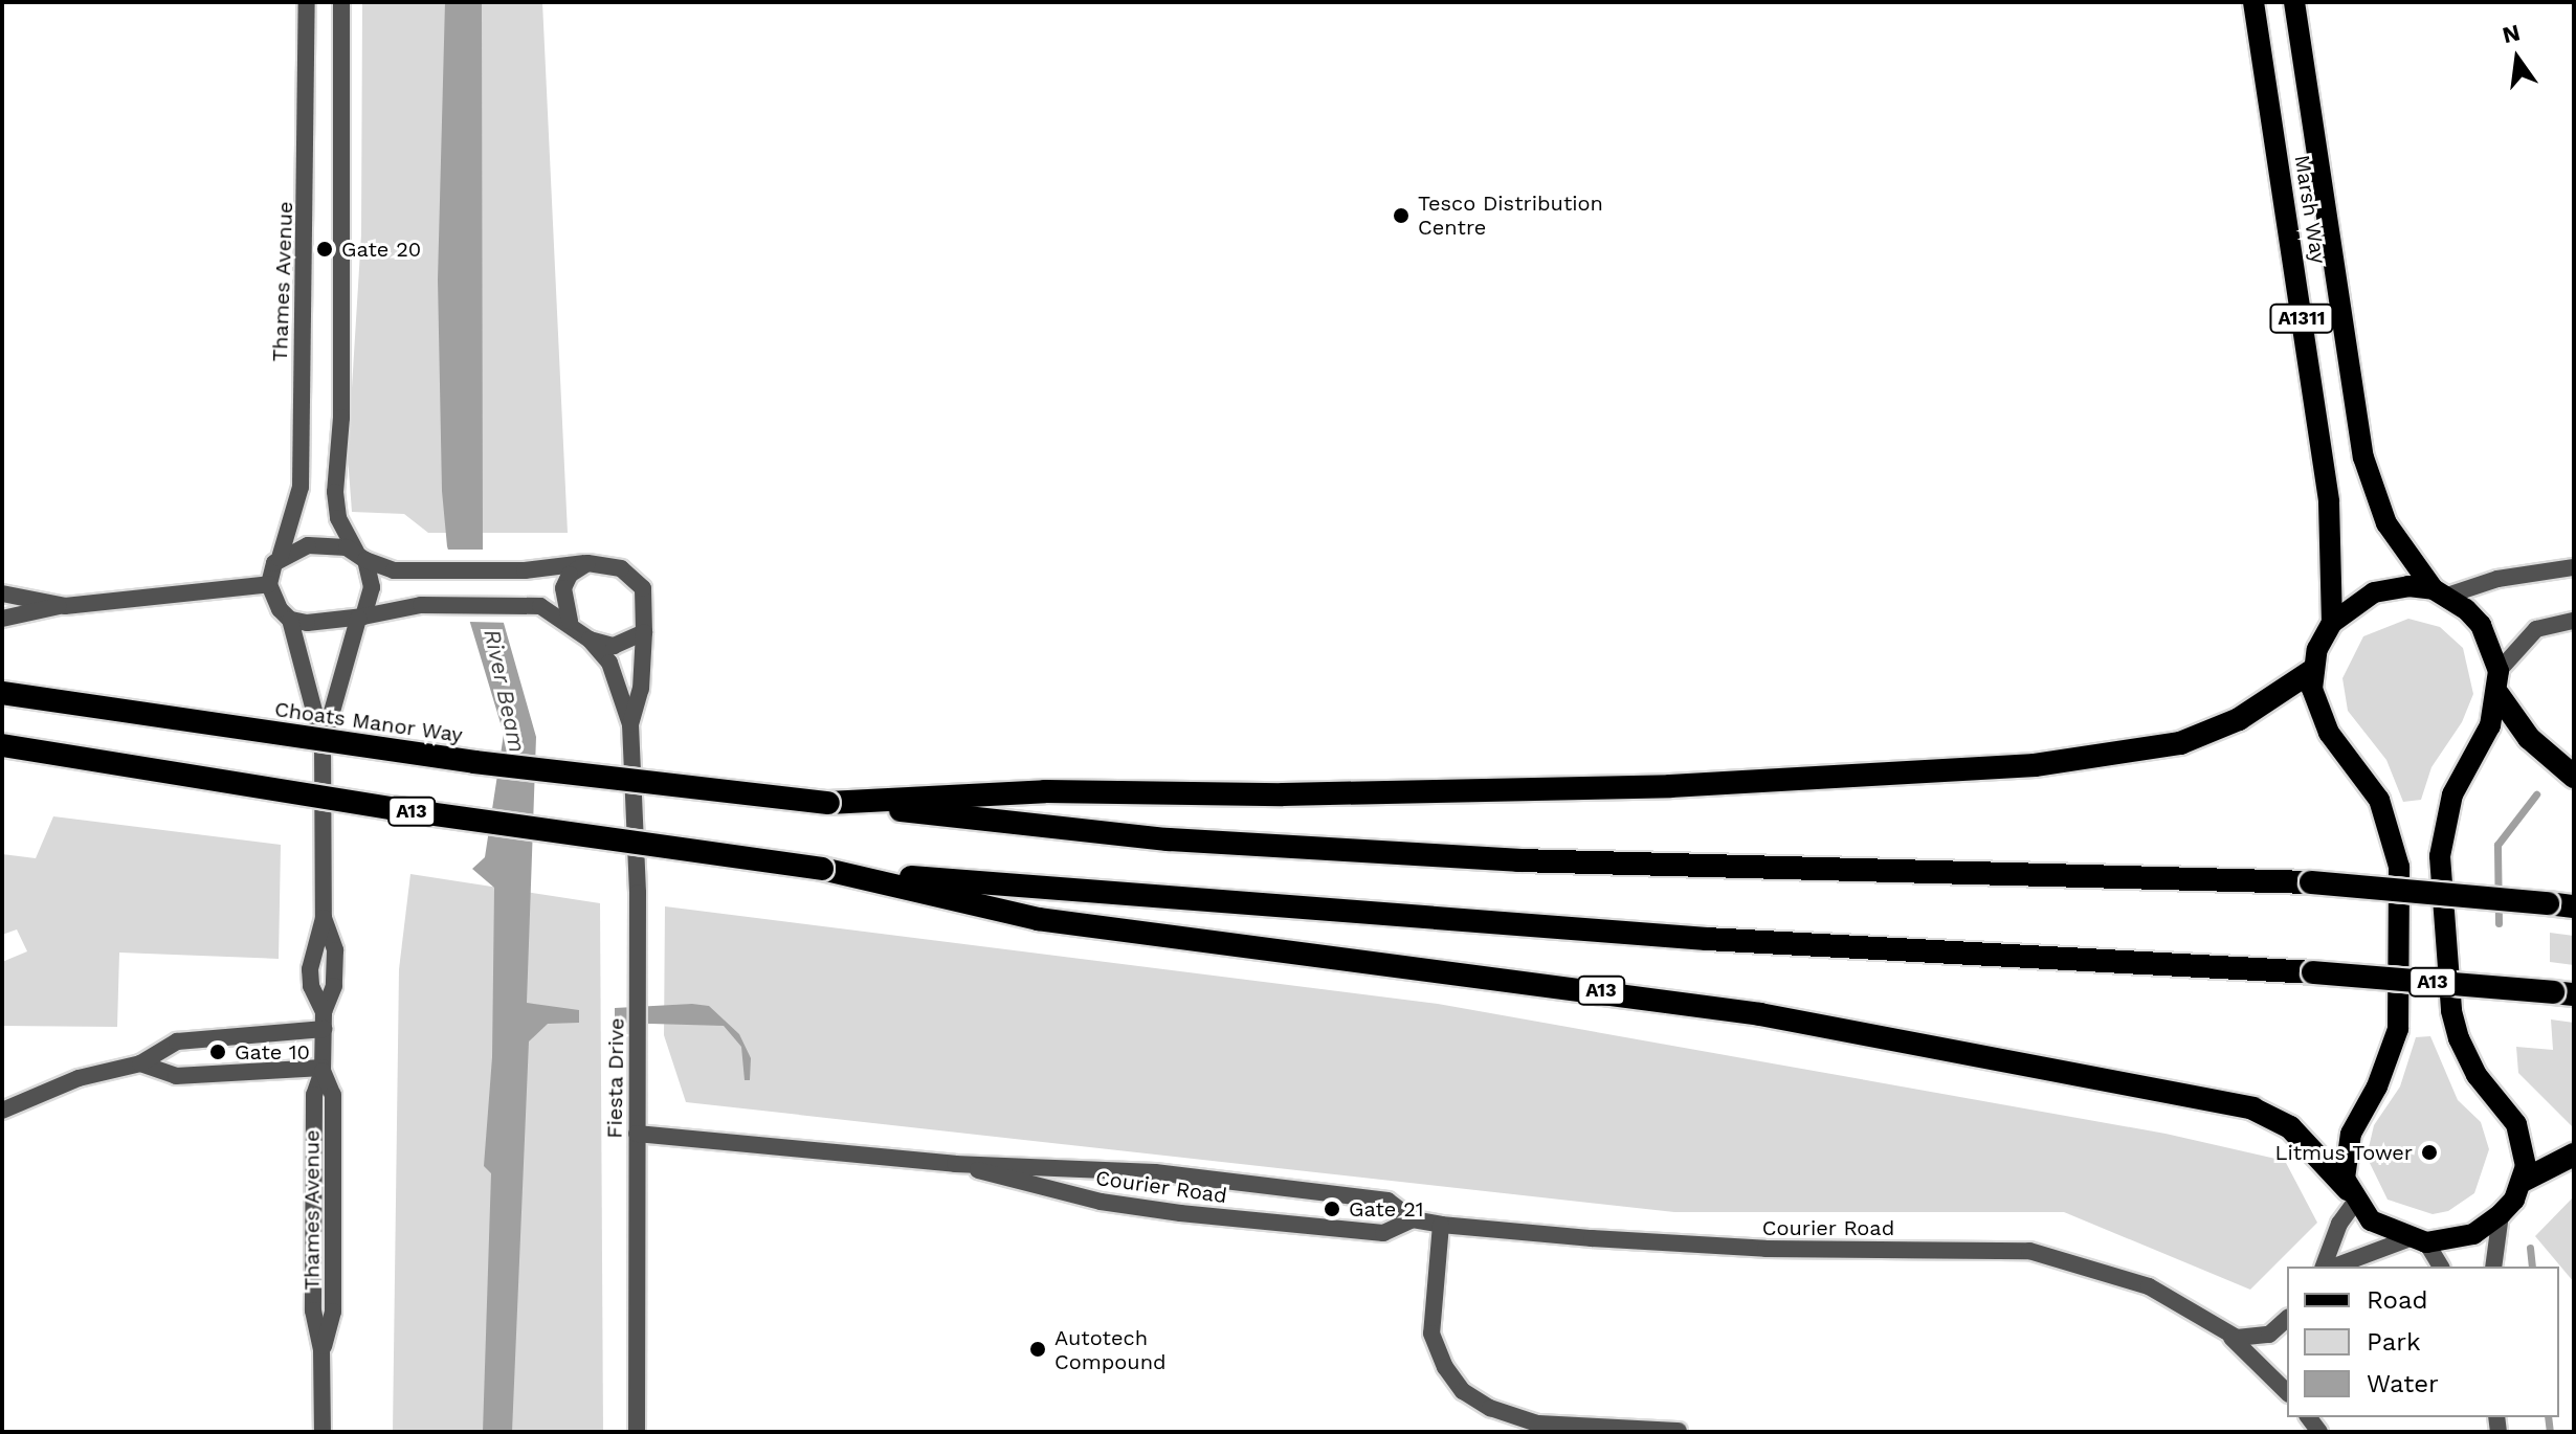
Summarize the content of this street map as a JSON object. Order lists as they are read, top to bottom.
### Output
{
  "streets": {
    "highway": ["Choats Manor Way", "A13"],
    "main road": ["Marsh Way", "A1311"],
    "street": ["Thames Avenue", "Fiesta Drive", "Courier Road"]
  },
  "crossings": [
    ["Fiesta Drive", "Courier Road"]
  ],
  "water": ["River Beam"],
  "places": [
    "Tesco Distribution Centre",
    "Gate 20",
    "Gate 10",
    "Litmus Tower",
    "Gate 21",
    "Autotech Compound"
  ],
  "legend": ["Road", "Park", "Water"],
  "north": "top"
}
